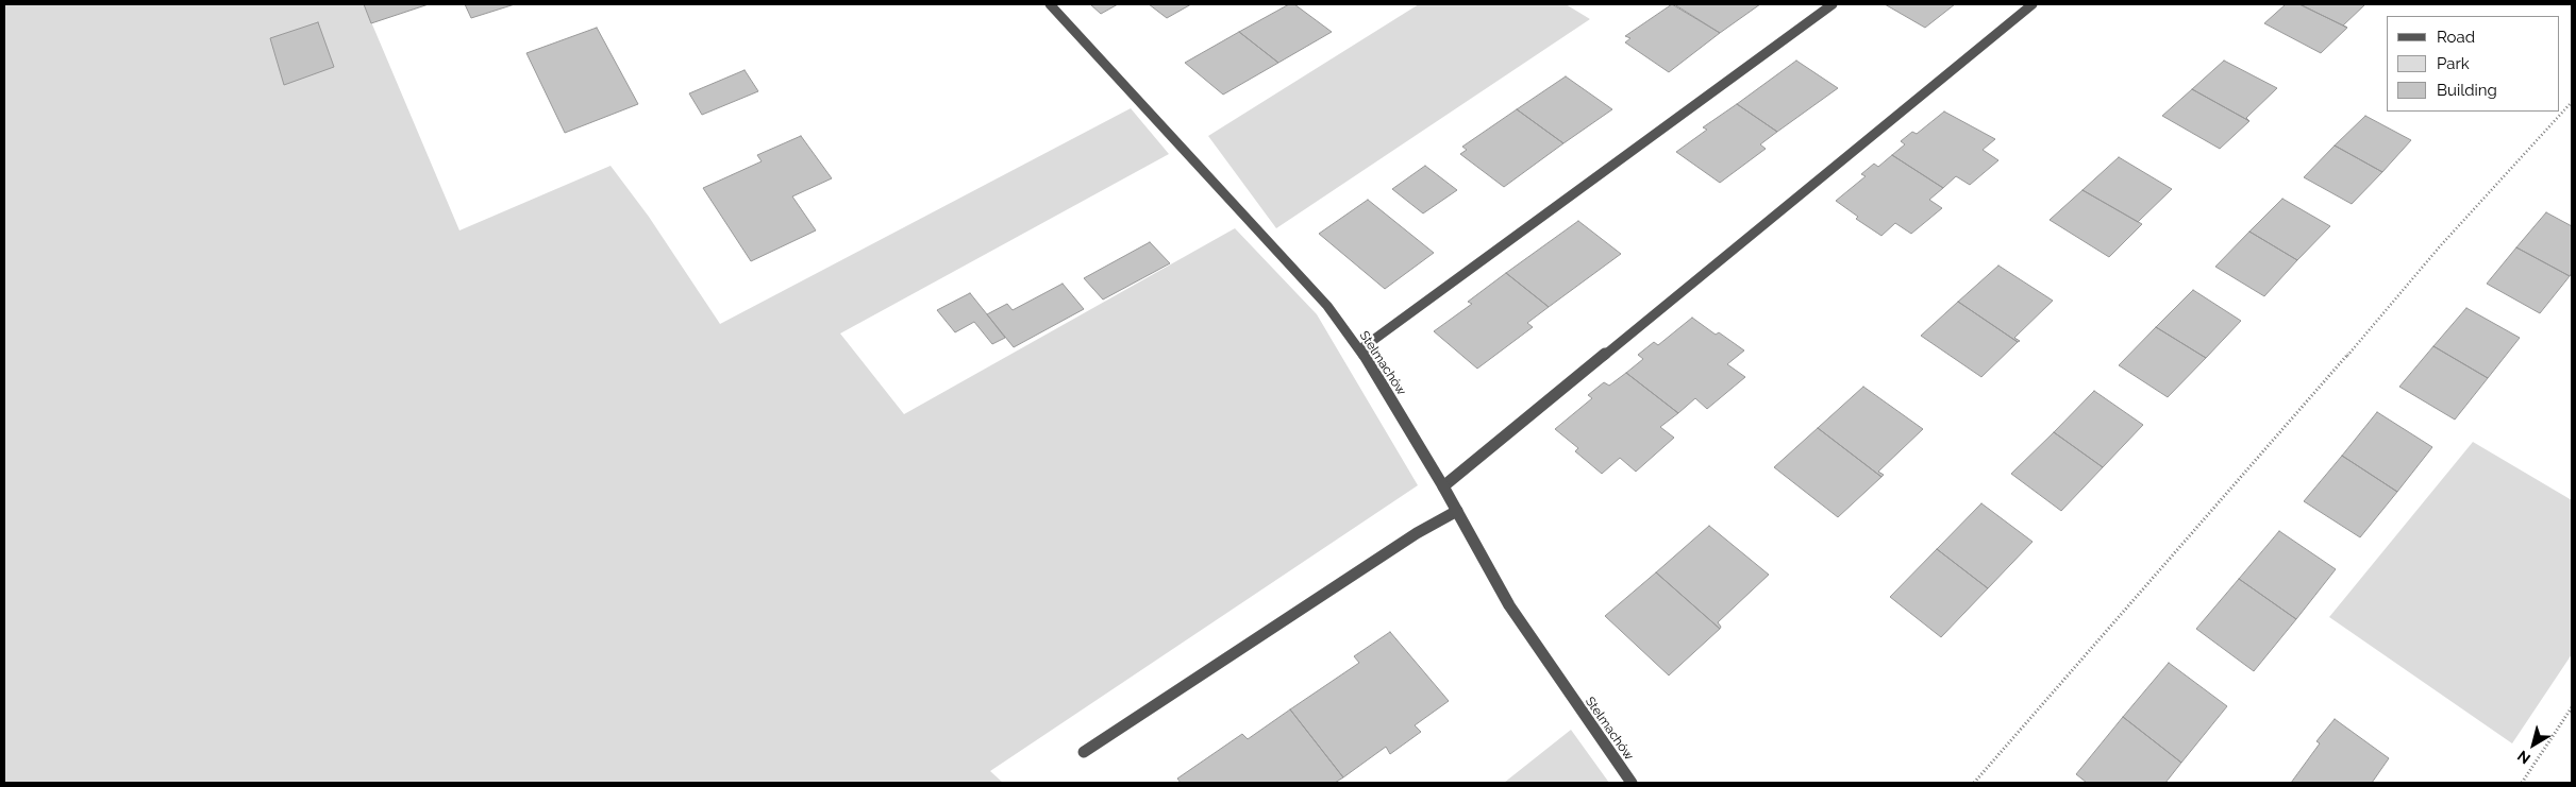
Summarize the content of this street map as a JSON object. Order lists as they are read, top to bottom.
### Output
{
  "streets": {
    "street": ["Stelmachów"]
  },
  "legend": ["Road", "Park", "Building"],
  "north": "bottom left"
}
